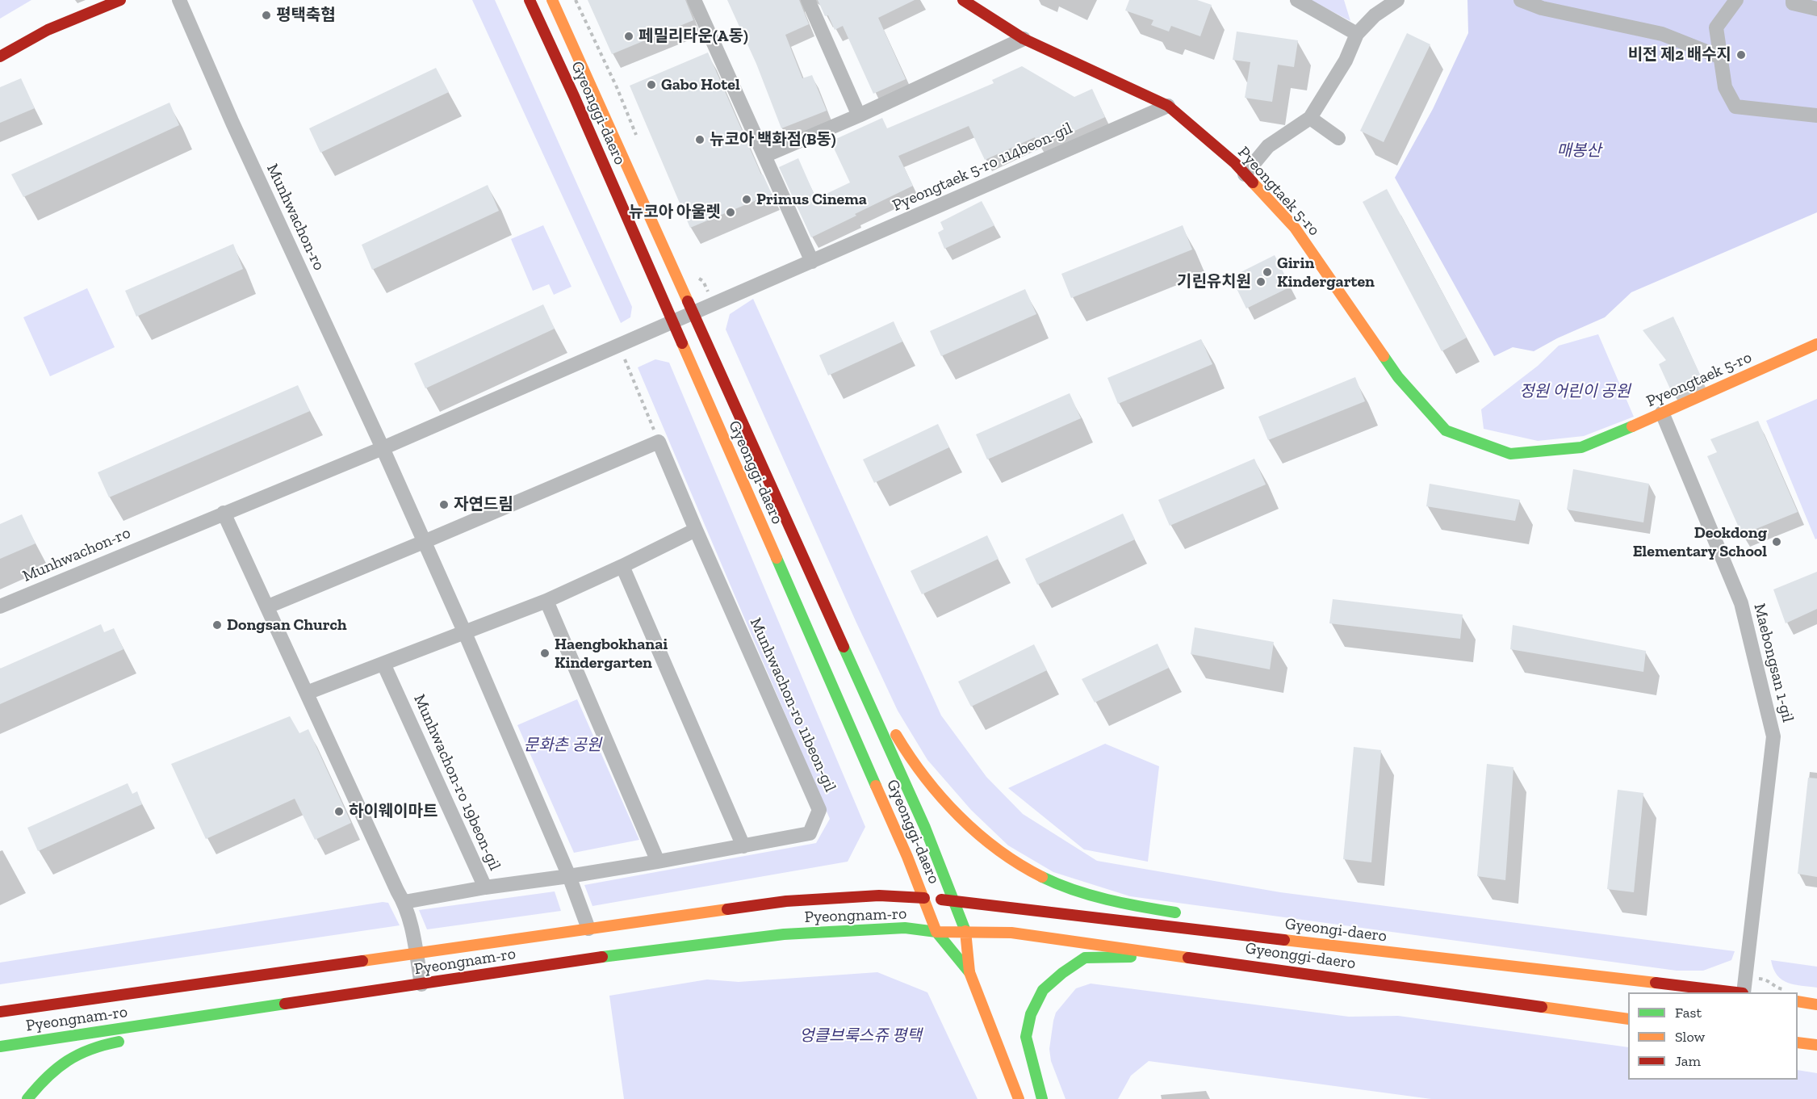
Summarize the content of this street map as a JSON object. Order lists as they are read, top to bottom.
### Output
{
  "streets": {
    "main road": [
      "Gyeonggi-daero",
      "Pyeongtaek 5-ro",
      "Pyeongnam-ro",
      "Gyeongi-daero"
    ],
    "street": [
      "Pyeongtaek 5-ro 114beon-gil",
      "Munhwachon-ro",
      "Maebongsan 1-gil",
      "Munhwachon-ro 11beon-gil",
      "Munhwachon-ro 19beon-gil"
    ]
  },
  "crossings": [
    ["Gyeonggi-daero", "Pyeongtaek 5-ro 114beon-gil"],
    ["Gyeonggi-daero", "Munhwachon-ro"],
    ["Gyeonggi-daero", "Pyeongnam-ro"],
    ["Gyeonggi-daero", "Gyeongi-daero"],
    ["Pyeongtaek 5-ro 114beon-gil", "Pyeongtaek 5-ro"],
    ["Pyeongtaek 5-ro 114beon-gil", "Munhwachon-ro"],
    ["Pyeongtaek 5-ro", "Maebongsan 1-gil"],
    ["Munhwachon-ro 11beon-gil", "Munhwachon-ro 19beon-gil"],
    ["Pyeongnam-ro", "Gyeongi-daero"]
  ],
  "parks": [
    "매봉산",
    "정원 어린이 공원",
    "문화촌 공원",
    "엉클브룩스쥬 평택"
  ],
  "places": [
    "평택축협",
    "페밀리타운(A동)",
    "비전 제2 배수지",
    "Gabo Hotel",
    "뉴코아 백화점(B동)",
    "Primus Cinema",
    "뉴코아 아울렛",
    "Girin Kindergarten",
    "기린유치원",
    "자연드림",
    "Deokdong Elementary School",
    "Dongsan Church",
    "Haengbokhanai Kindergarten",
    "하이웨이마트"
  ],
  "legend": ["Fast", "Slow", "Jam"]
}
